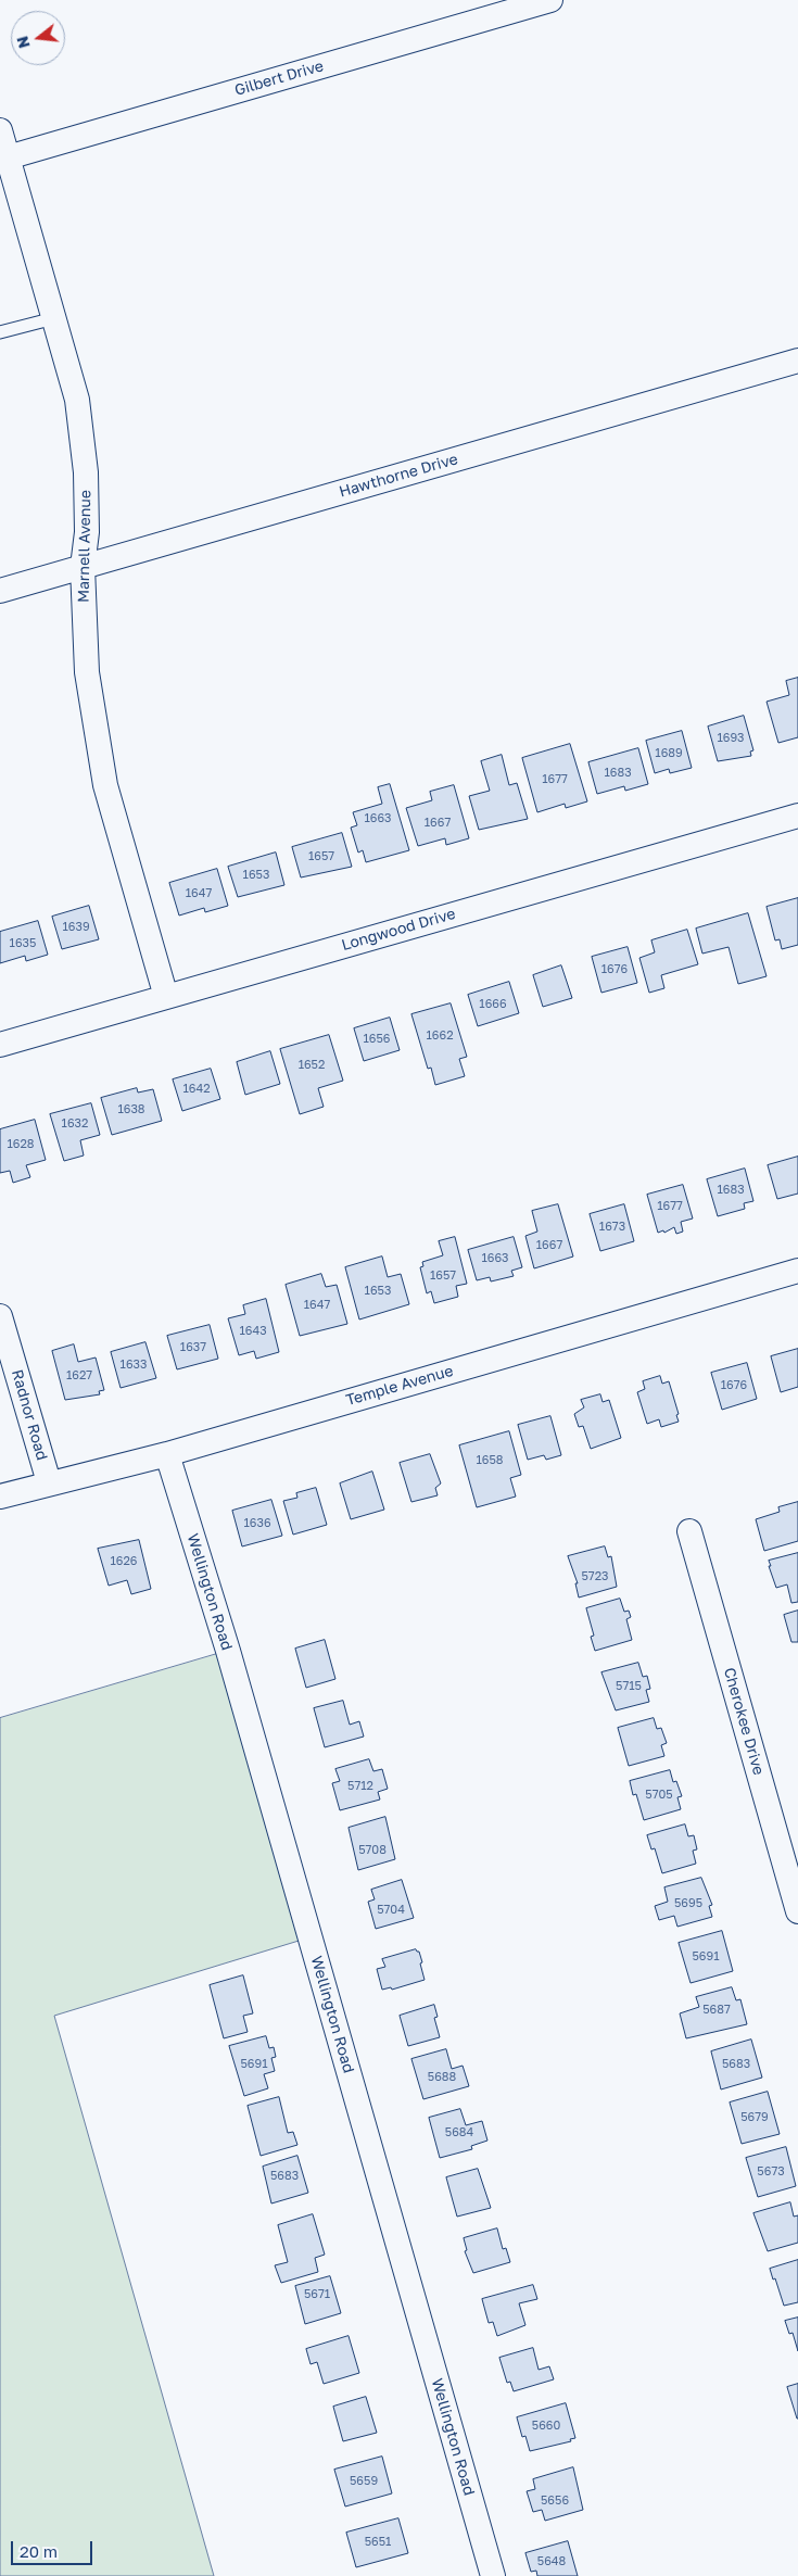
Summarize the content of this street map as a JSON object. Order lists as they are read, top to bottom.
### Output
{
  "streets": {
    "street": [
      "Gilbert Drive",
      "Hawthorne Drive",
      "Marnell Avenue",
      "Longwood Drive",
      "Temple Avenue",
      "Radnor Road",
      "Wellington Road",
      "Cherokee Drive"
    ]
  },
  "crossings": [
    ["Gilbert Drive", "Marnell Avenue"],
    ["Hawthorne Drive", "Marnell Avenue"],
    ["Marnell Avenue", "Longwood Drive"],
    ["Temple Avenue", "Radnor Road"],
    ["Temple Avenue", "Wellington Road"]
  ],
  "house_numbers": [
    "1693",
    "1689",
    "1683",
    "1677",
    "1663",
    "1667",
    "1657",
    "1653",
    "1647",
    "1639",
    "1635",
    "1676",
    "1666",
    "1662",
    "1656",
    "1652",
    "1642",
    "1638",
    "1632",
    "1628",
    "1683",
    "1677",
    "1673",
    "1667",
    "1663",
    "1657",
    "1653",
    "1647",
    "1643",
    "1637",
    "1633",
    "1627",
    "1676",
    "1658",
    "1636",
    "1626",
    "5723",
    "5715",
    "5712",
    "5705",
    "5708",
    "5695",
    "5704",
    "5691",
    "5687",
    "5691",
    "5683",
    "5688",
    "5679",
    "5684",
    "5673",
    "5683",
    "5671",
    "5660",
    "5659",
    "5656",
    "5651",
    "5648"
  ],
  "scale_bar": "20 m",
  "north": "left"
}
